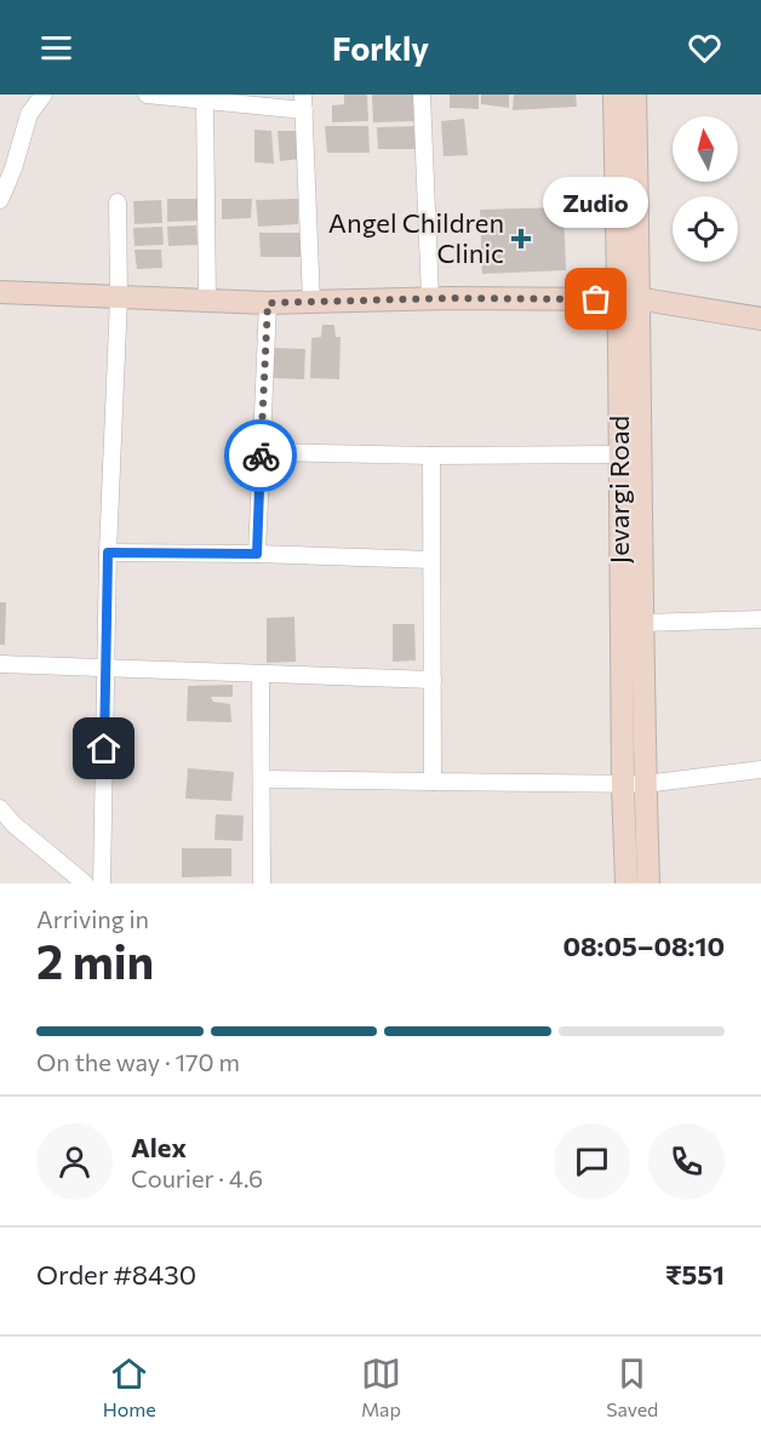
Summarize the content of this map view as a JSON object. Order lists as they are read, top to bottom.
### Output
{
  "streets": {
    "main road": ["Jevargi Road"]
  },
  "places": {
    "health": ["Angel Children Clinic"],
    "other": ["Zudio"]
  },
  "north": "top",
  "page": {
    "header": "Forkly",
    "bubble": "Zudio",
    "heading": ["2 min", "Arriving in", "08:05–08:10"],
    "panel": [
      "Alex",
      "Courier · 4.6",
      "Order #8430",
      "₹551"
    ],
    "bar": "On the way · 170 m",
    "tabs": ["Home", "Map", "Saved"]
  }
}
